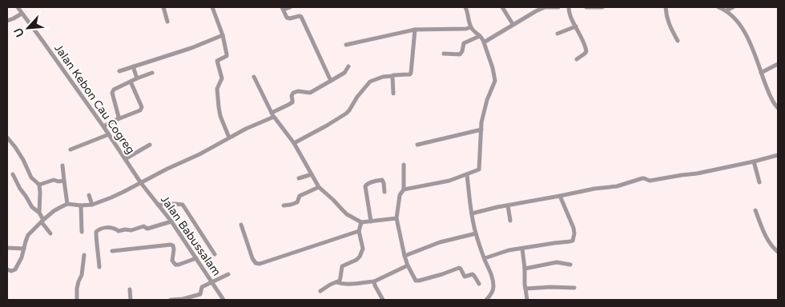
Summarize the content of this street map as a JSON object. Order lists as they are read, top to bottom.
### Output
{
  "streets": {
    "street": ["Jalan Kebon Cau Cogreg", "Jalan Babussalam"]
  },
  "crossings": [
    ["Jalan Kebon Cau Cogreg", "Jalan Babussalam"]
  ],
  "north": "bottom left"
}
